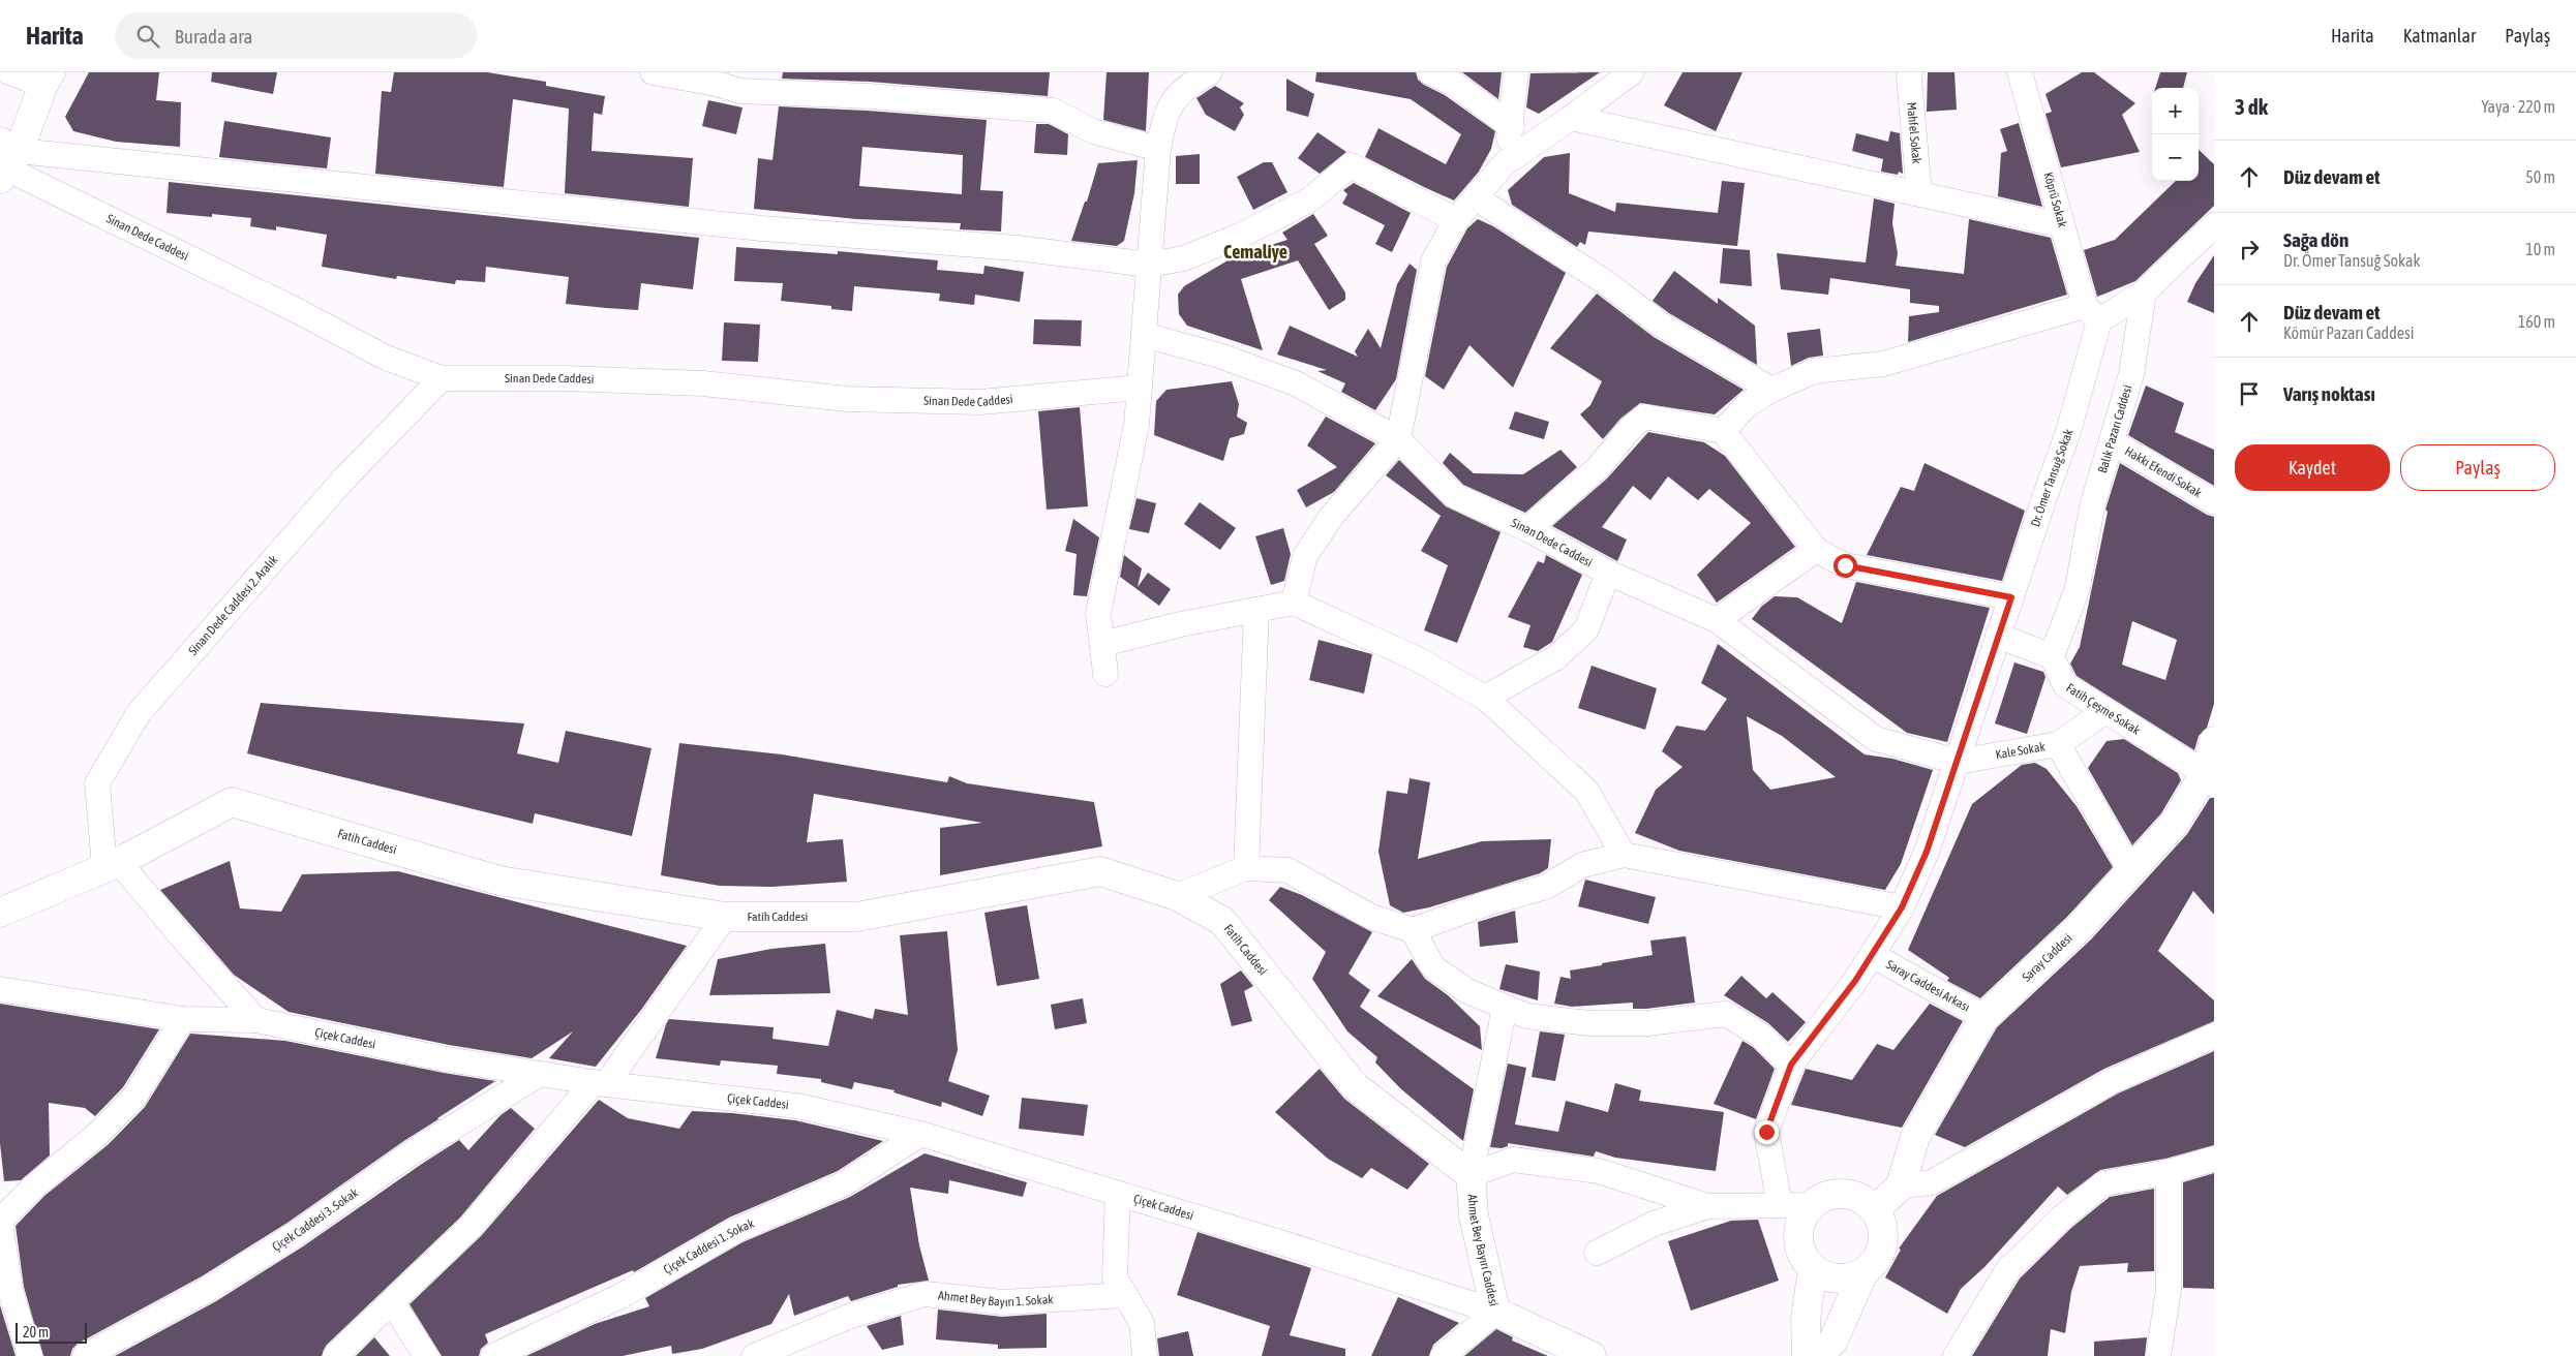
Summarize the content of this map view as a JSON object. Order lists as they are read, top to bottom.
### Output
{
  "streets": {
    "main road": ["Fatih Caddesi", "Saray Caddesi", "Ahmet Bey Bayırı Caddesi"],
    "street": [
      "Mahfel Sokak",
      "Köprü Sokak",
      "Sinan Dede Caddesi",
      "Balık Pazarı Caddesi",
      "Hakkı Efendi Sokak",
      "Dr. Ömer Tansuğ Sokak",
      "Sinan Dede Caddesi 2. Aralık",
      "Fatih Çeşme Sokak",
      "Kale Sokak",
      "Saray Caddesi Arkası",
      "Çiçek Caddesi",
      "Çiçek Caddesi 3. Sokak",
      "Çiçek Caddesi 1. Sokak",
      "Ahmet Bey Bayırı 1. Sokak"
    ]
  },
  "crossings": [
    ["Köprü Sokak", "Dr. Ömer Tansuğ Sokak"],
    ["Sinan Dede Caddesi", "Dr. Ömer Tansuğ Sokak"],
    ["Sinan Dede Caddesi", "Sinan Dede Caddesi 2. Aralık"],
    ["Sinan Dede Caddesi", "Kale Sokak"],
    ["Balık Pazarı Caddesi", "Hakkı Efendi Sokak"],
    ["Balık Pazarı Caddesi", "Fatih Çeşme Sokak"],
    ["Dr. Ömer Tansuğ Sokak", "Kale Sokak"],
    ["Dr. Ömer Tansuğ Sokak", "Saray Caddesi Arkası"],
    ["Sinan Dede Caddesi 2. Aralık", "Fatih Caddesi"],
    ["Fatih Çeşme Sokak", "Kale Sokak"],
    ["Fatih Çeşme Sokak", "Saray Caddesi"],
    ["Fatih Caddesi", "Ahmet Bey Bayırı Caddesi"],
    ["Saray Caddesi", "Saray Caddesi Arkası"],
    ["Çiçek Caddesi", "Çiçek Caddesi 3. Sokak"],
    ["Çiçek Caddesi", "Çiçek Caddesi 1. Sokak"],
    ["Çiçek Caddesi", "Ahmet Bey Bayırı Caddesi"]
  ],
  "districts": ["Cemaliye"],
  "scale_bar": "20 m",
  "page": {
    "header": "Harita",
    "search": "Burada ara",
    "nav": ["Harita", "Katmanlar", "Paylaş"],
    "heading": ["3 dk", "Yaya · 220 m"],
    "map_buttons": ["+", "−"],
    "list": [
      ["Düz devam et", "50 m"],
      ["Sağa dön", "Dr. Ömer Tansuğ Sokak", "10 m"],
      ["Düz devam et", "Kömür Pazarı Caddesi", "160 m"],
      "Varış noktası"
    ],
    "buttons": ["Kaydet", "Paylaş"],
    "scale": "20 m"
  }
}
